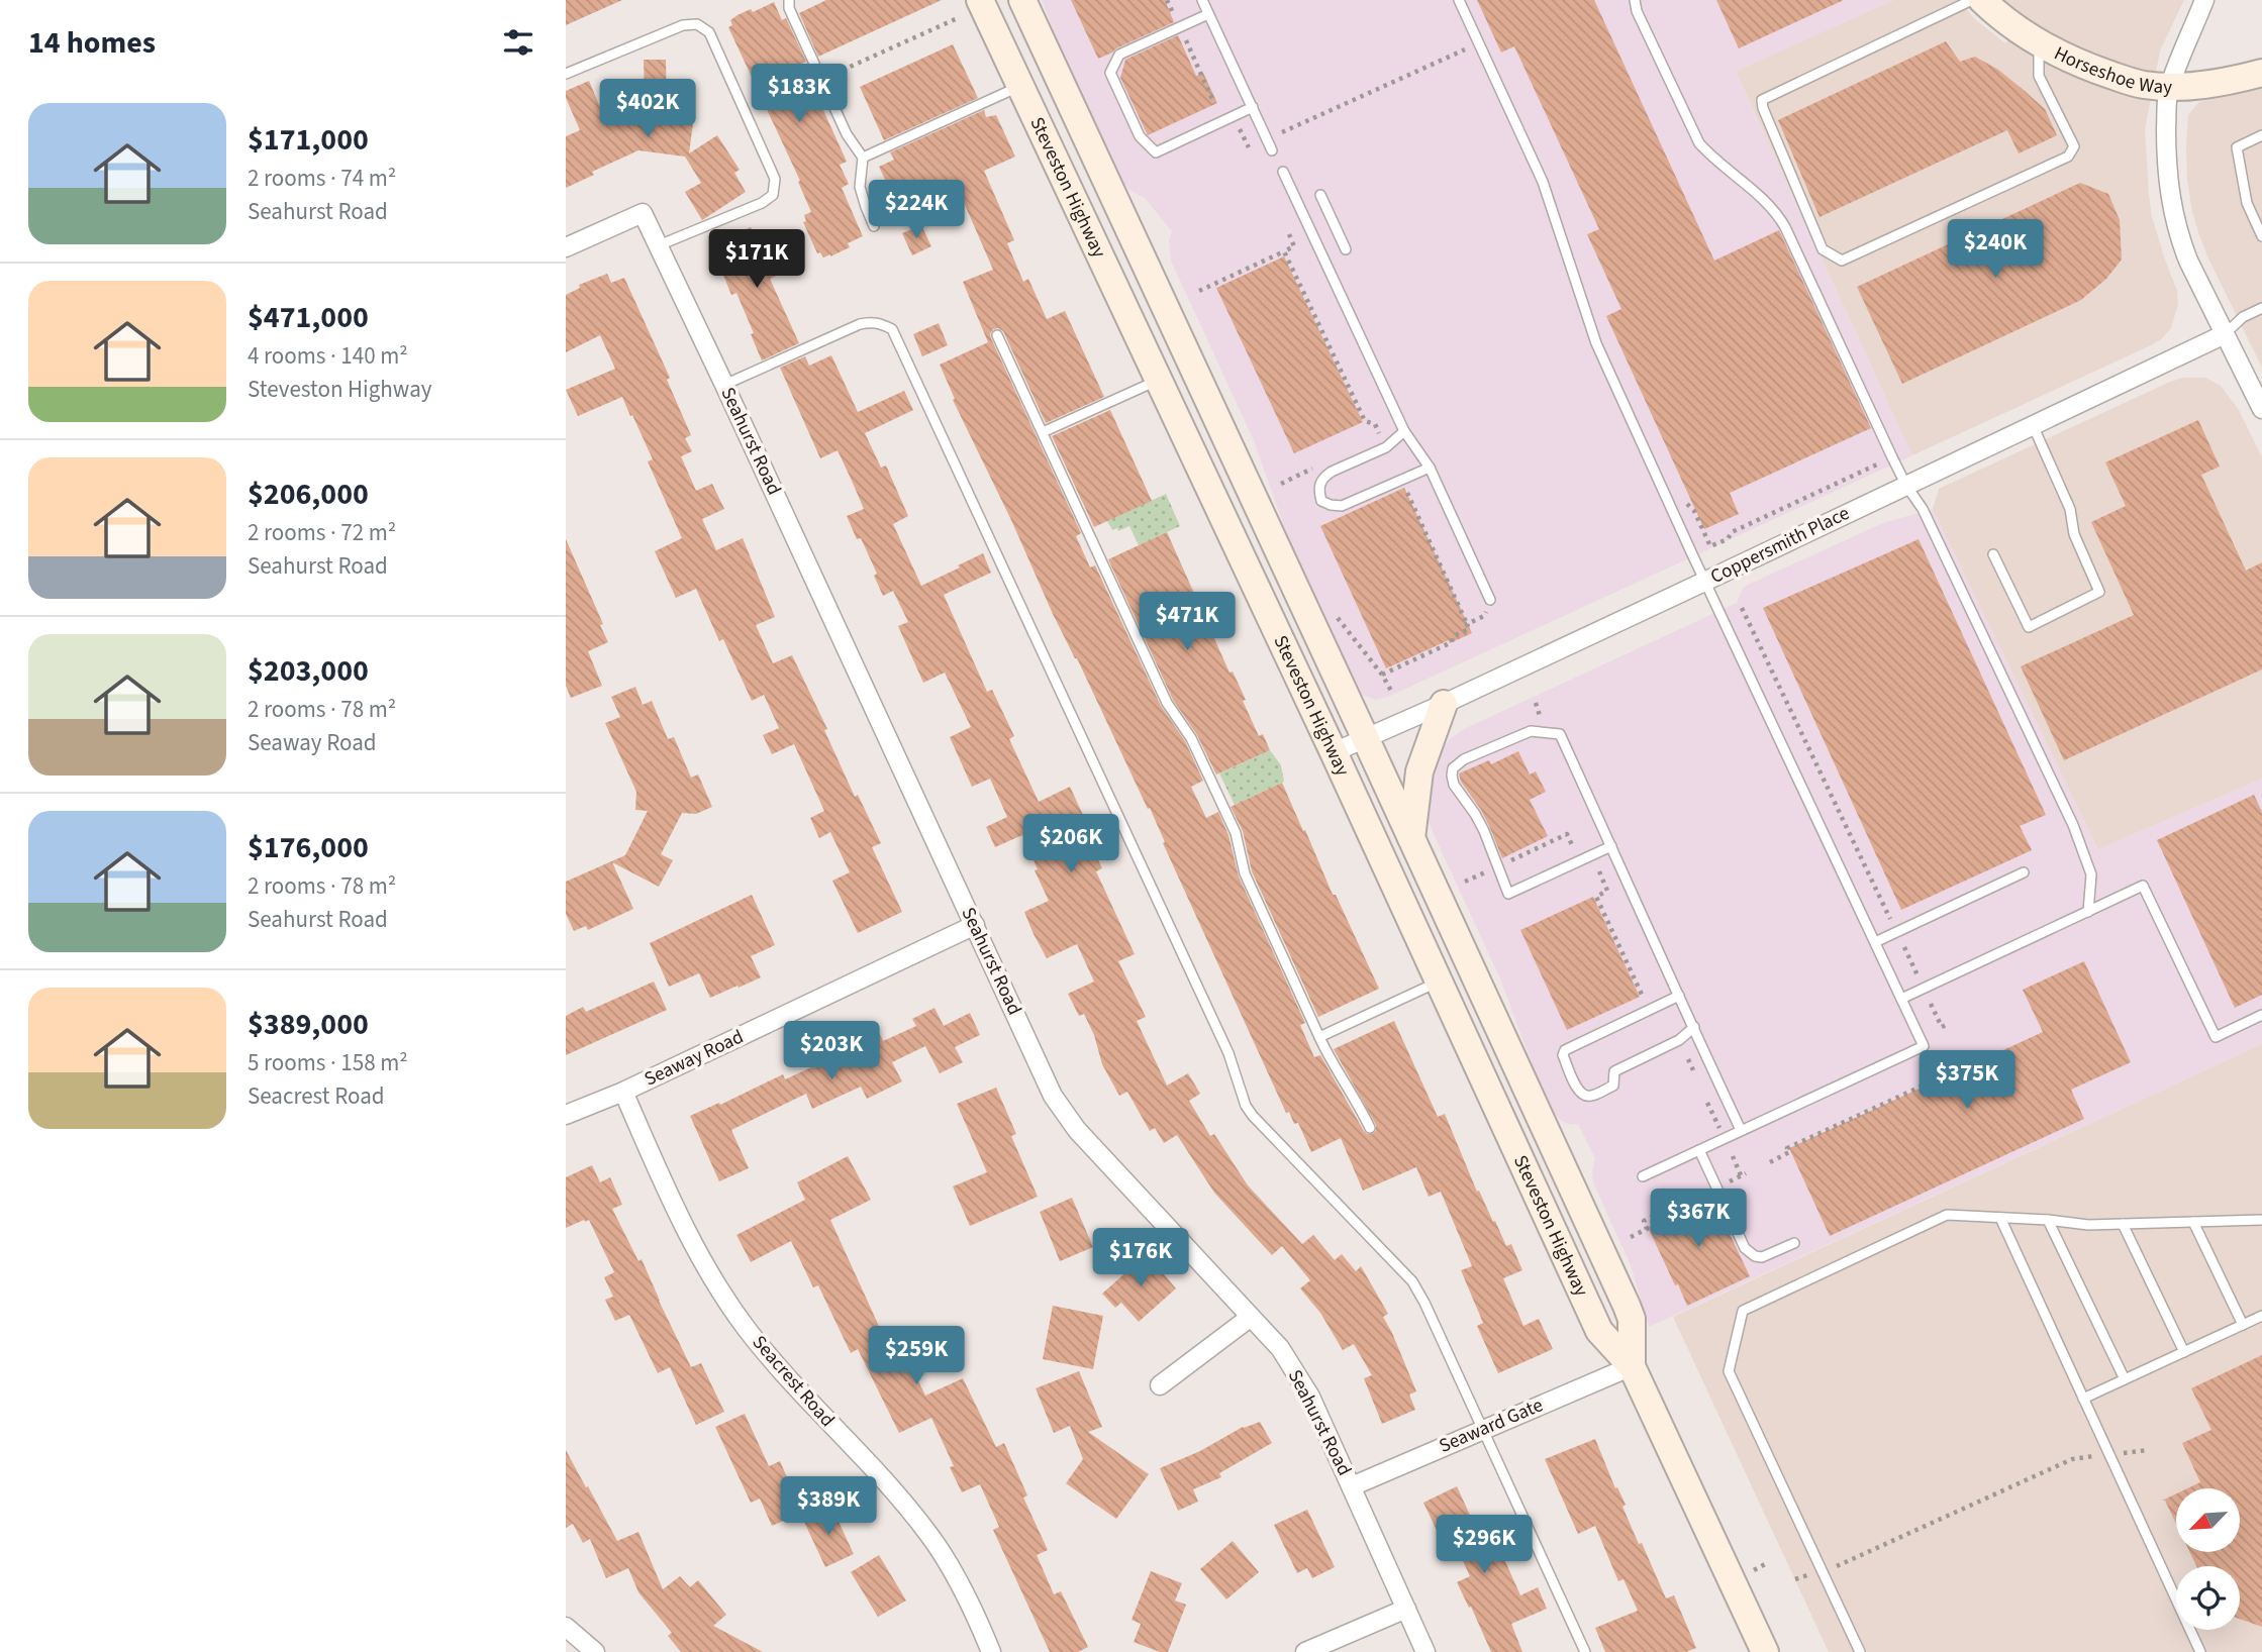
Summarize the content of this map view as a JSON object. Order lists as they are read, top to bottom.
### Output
{
  "streets": {
    "main road": ["Horseshoe Way", "Steveston Highway"],
    "street": [
      "Seahurst Road",
      "Coppersmith Place",
      "Seaway Road",
      "Seacrest Road",
      "Seaward Gate"
    ]
  },
  "crossings": [
    ["Steveston Highway", "Coppersmith Place"],
    ["Steveston Highway", "Seaward Gate"],
    ["Seahurst Road", "Seaway Road"],
    ["Seahurst Road", "Seaward Gate"],
    ["Seaway Road", "Seacrest Road"]
  ],
  "north": "bottom left",
  "page": {
    "heading": "14 homes",
    "price": [
      "$183K",
      "$402K",
      "$224K",
      "$240K",
      "$171K",
      "$471K",
      "$206K",
      "$203K",
      "$375K",
      "$367K",
      "$176K",
      "$259K",
      "$389K",
      "$296K"
    ],
    "list": [
      {
        "name": "$171,000",
        "note": "2 rooms · 74 m² · Seahurst Road"
      },
      {
        "name": "$471,000",
        "note": "4 rooms · 140 m² · Steveston Highway"
      },
      {
        "name": "$206,000",
        "note": "2 rooms · 72 m² · Seahurst Road"
      },
      {
        "name": "$203,000",
        "note": "2 rooms · 78 m² · Seaway Road"
      },
      {
        "name": "$176,000",
        "note": "2 rooms · 78 m² · Seahurst Road"
      },
      {
        "name": "$389,000",
        "note": "5 rooms · 158 m² · Seacrest Road"
      }
    ]
  }
}
